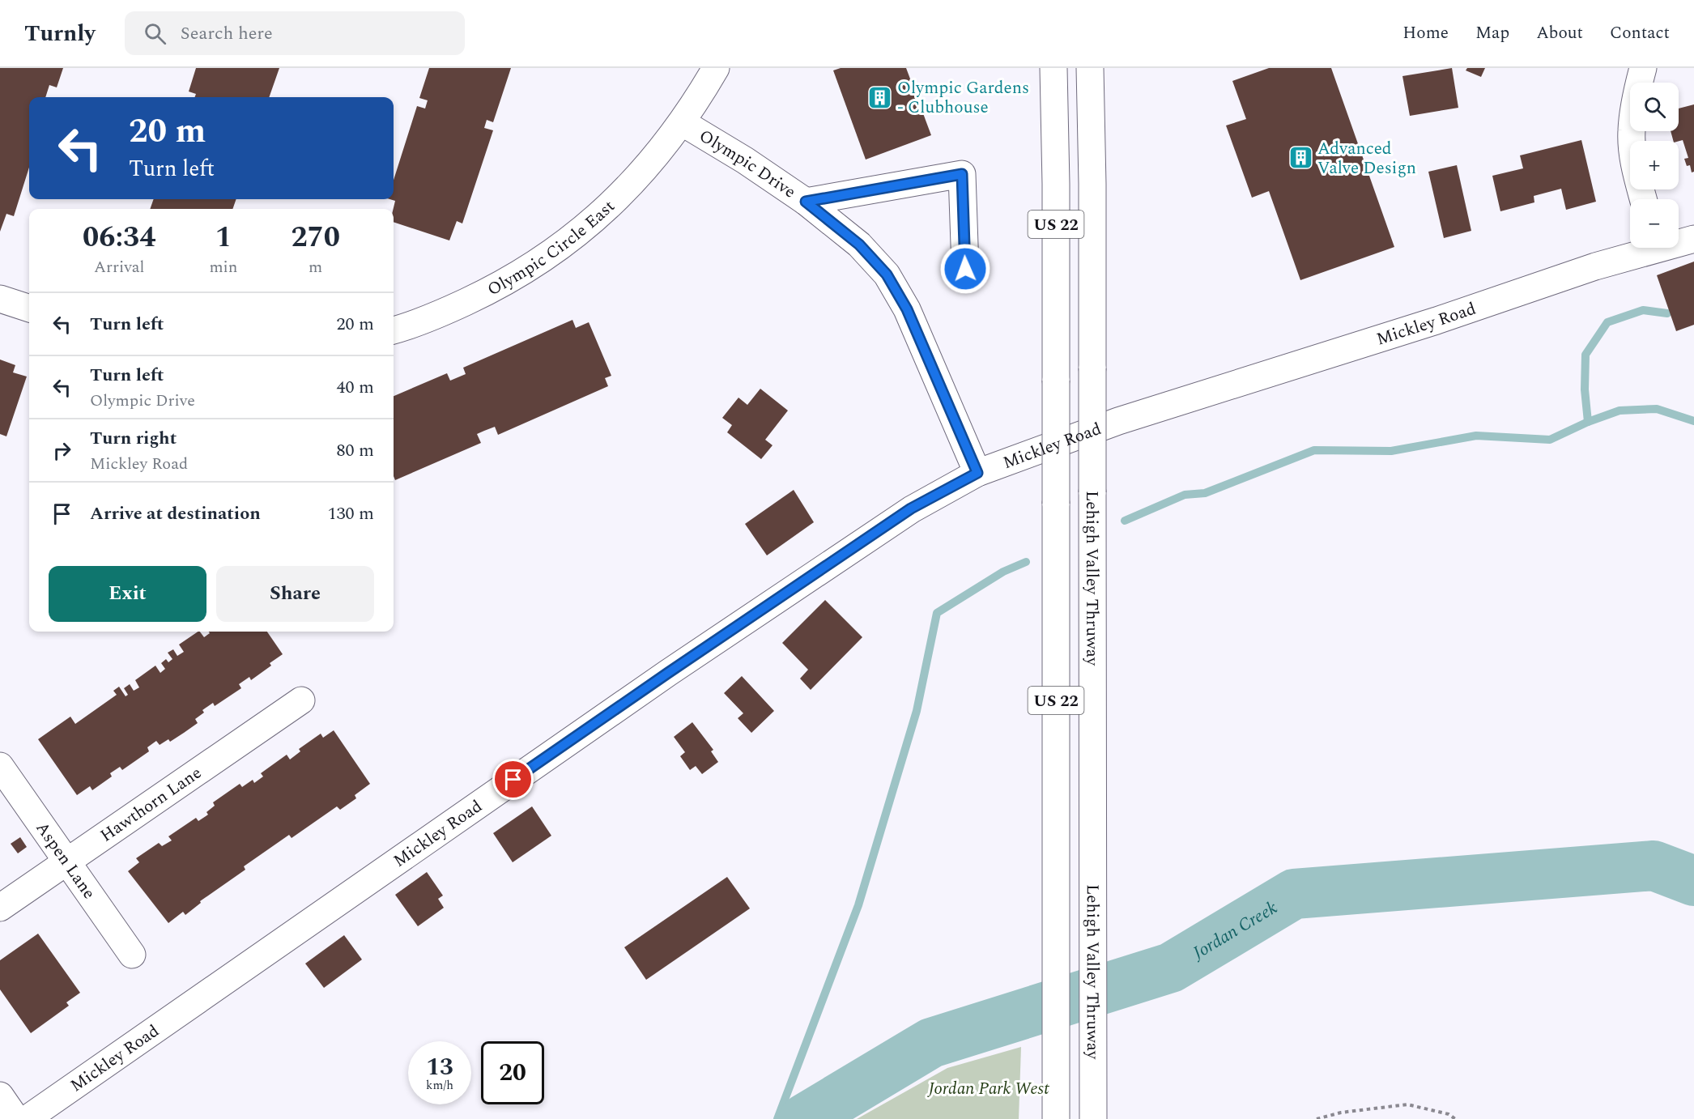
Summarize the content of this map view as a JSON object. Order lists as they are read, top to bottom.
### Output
{
  "streets": {
    "main road": [
      "Olympic Drive",
      "US 22",
      "Olympic Circle East",
      "Mickley Road",
      "Lehigh Valley Thruway",
      "Hawthorn Lane",
      "Aspen Lane"
    ]
  },
  "crossings": [
    ["Olympic Drive", "Olympic Circle East"],
    ["Olympic Drive", "Mickley Road"],
    ["Hawthorn Lane", "Aspen Lane"]
  ],
  "water": ["Jordan Creek"],
  "parks": ["Jordan Park West"],
  "places": {
    "building": ["Olympic Gardens - Clubhouse", "Advanced Valve Design"]
  },
  "page": {
    "header": "Turnly",
    "search": "Search here",
    "nav": [
      "Home",
      "Map",
      "About",
      "Contact"
    ],
    "map_buttons": ["+", "−"],
    "turn": ["20 m", "Turn left"],
    "eta": [
      "06:34",
      "Arrival",
      "1",
      "min",
      "270",
      "m"
    ],
    "list": [
      {
        "name": "Turn left",
        "value": "20 m"
      },
      {
        "name": "Turn left",
        "note": "Olympic Drive",
        "value": "40 m"
      },
      {
        "name": "Turn right",
        "note": "Mickley Road",
        "value": "80 m"
      },
      {
        "name": "Arrive at destination",
        "value": "130 m"
      }
    ],
    "buttons": ["Exit", "Share"],
    "speed": "13 km/h",
    "limit": "20"
  }
}
